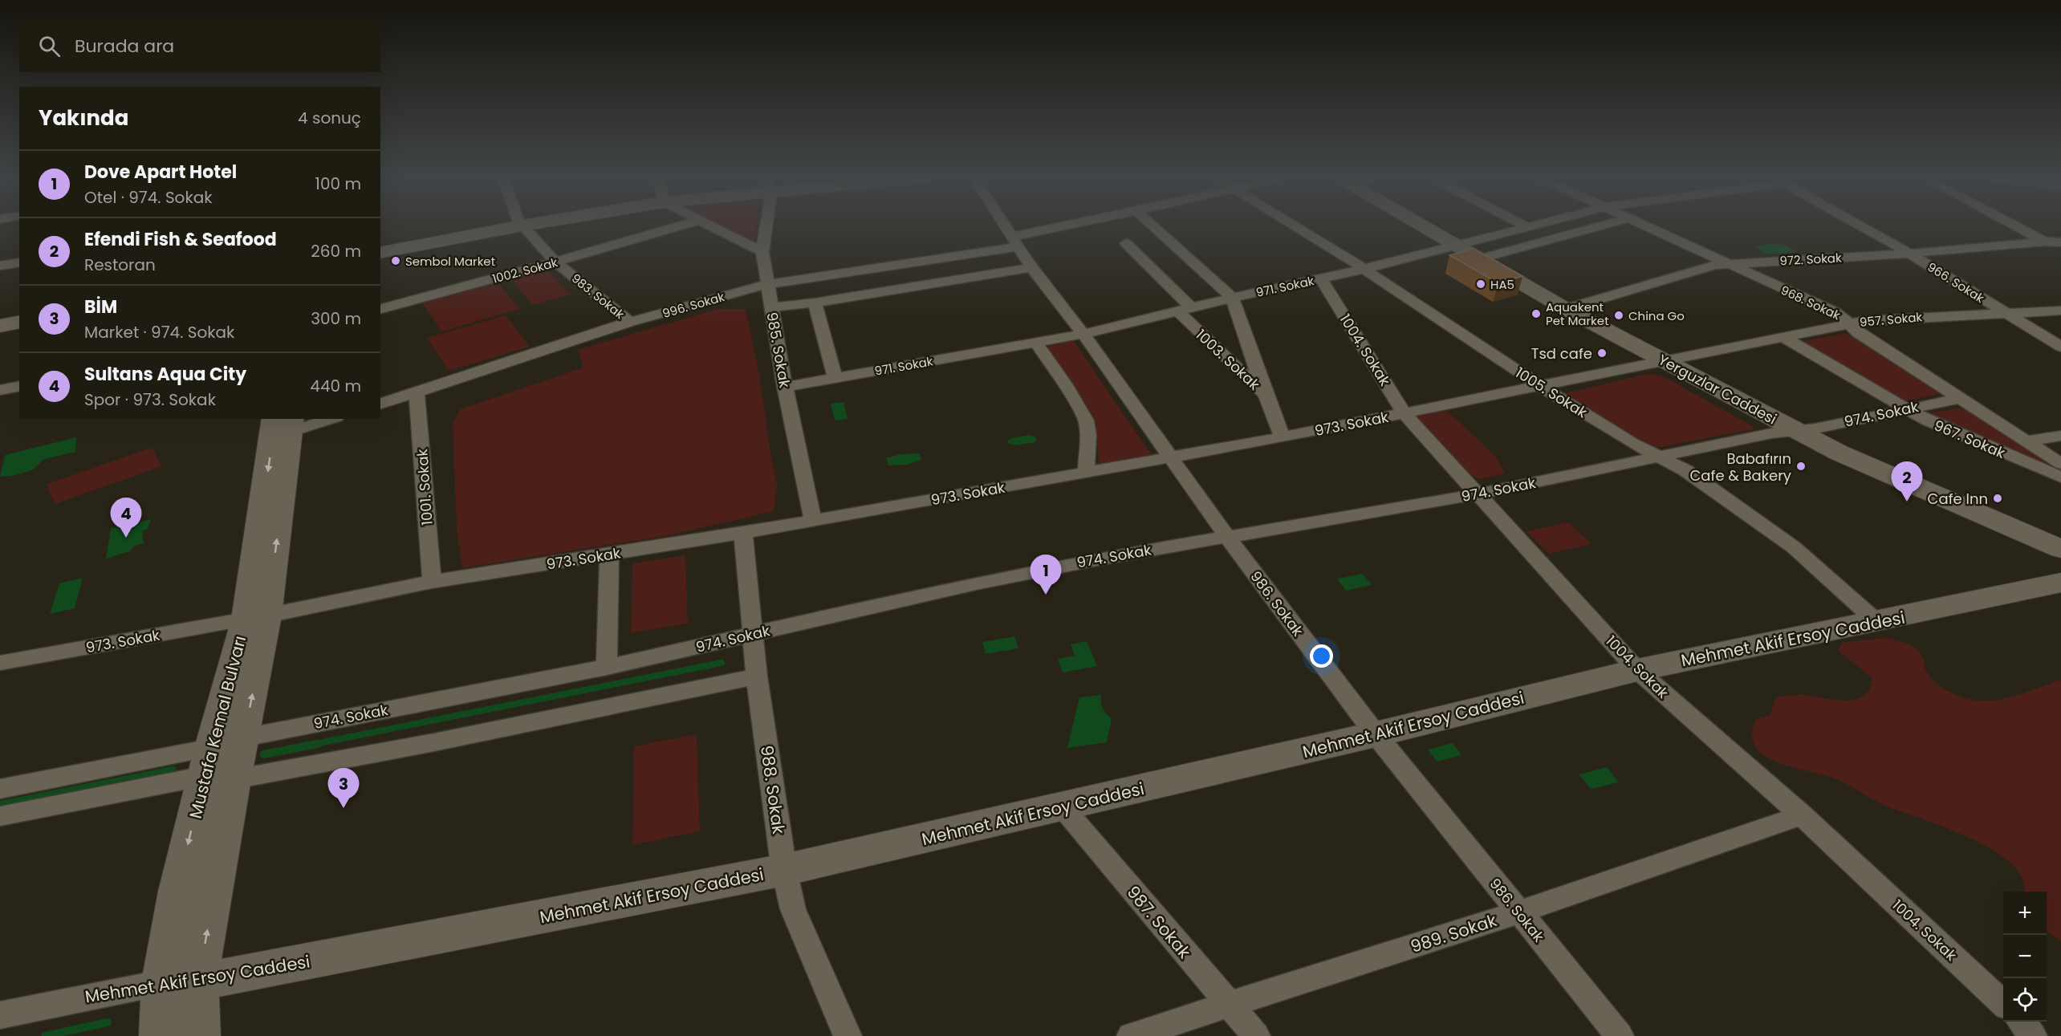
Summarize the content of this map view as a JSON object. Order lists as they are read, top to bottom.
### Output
{
  "streets": {
    "street": [
      "972. Sokak",
      "1002. Sokak",
      "966. Sokak",
      "971. Sokak",
      "983. Sokak",
      "968. Sokak",
      "996. Sokak",
      "957. Sokak",
      "985. Sokak",
      "1004. Sokak",
      "1003. Sokak",
      "Yerguzlar Caddesi",
      "1005. Sokak",
      "974. Sokak",
      "973. Sokak",
      "967. Sokak",
      "1001. Sokak",
      "986. Sokak",
      "Mehmet Akif Ersoy Caddesi",
      "Mustafa Kemal Bulvarı",
      "988. Sokak",
      "987. Sokak",
      "989. Sokak"
    ]
  },
  "crossings": [
    ["972. Sokak", "966. Sokak"],
    ["972. Sokak", "968. Sokak"],
    ["972. Sokak", "Yerguzlar Caddesi"],
    ["1002. Sokak", "983. Sokak"],
    ["966. Sokak", "957. Sokak"],
    ["971. Sokak", "985. Sokak"],
    ["971. Sokak", "1004. Sokak"],
    ["971. Sokak", "1003. Sokak"],
    ["971. Sokak", "Yerguzlar Caddesi"],
    ["971. Sokak", "1005. Sokak"],
    ["971. Sokak", "986. Sokak"],
    ["983. Sokak", "996. Sokak"],
    ["968. Sokak", "957. Sokak"],
    ["968. Sokak", "974. Sokak"],
    ["996. Sokak", "985. Sokak"],
    ["996. Sokak", "1001. Sokak"],
    ["996. Sokak", "986. Sokak"],
    ["957. Sokak", "Yerguzlar Caddesi"],
    ["957. Sokak", "973. Sokak"],
    ["957. Sokak", "967. Sokak"],
    ["985. Sokak", "973. Sokak"],
    ["1004. Sokak", "974. Sokak"],
    ["1004. Sokak", "973. Sokak"],
    ["1004. Sokak", "Mehmet Akif Ersoy Caddesi"],
    ["1004. Sokak", "989. Sokak"],
    ["1003. Sokak", "973. Sokak"],
    ["Yerguzlar Caddesi", "974. Sokak"],
    ["Yerguzlar Caddesi", "973. Sokak"],
    ["1005. Sokak", "974. Sokak"],
    ["1005. Sokak", "973. Sokak"],
    ["1005. Sokak", "Mehmet Akif Ersoy Caddesi"],
    ["974. Sokak", "967. Sokak"],
    ["974. Sokak", "986. Sokak"],
    ["974. Sokak", "Mustafa Kemal Bulvarı"],
    ["974. Sokak", "988. Sokak"],
    ["973. Sokak", "1001. Sokak"],
    ["973. Sokak", "986. Sokak"],
    ["973. Sokak", "Mustafa Kemal Bulvarı"],
    ["973. Sokak", "988. Sokak"],
    ["986. Sokak", "Mehmet Akif Ersoy Caddesi"],
    ["986. Sokak", "989. Sokak"],
    ["Mehmet Akif Ersoy Caddesi", "Mustafa Kemal Bulvarı"],
    ["Mehmet Akif Ersoy Caddesi", "988. Sokak"],
    ["Mehmet Akif Ersoy Caddesi", "987. Sokak"],
    ["987. Sokak", "989. Sokak"]
  ],
  "places": [
    "Sembol Market",
    "HA5",
    "Aquakent Pet Market",
    "China Go",
    "Tsd cafe",
    "Babafırın Cafe & Bakery",
    "Cafe Inn"
  ],
  "page": {
    "search": "Burada ara",
    "heading": ["Yakında", "4 sonuç"],
    "list": [
      {
        "mark": "1",
        "name": "Dove Apart Hotel",
        "note": "Otel · 974. Sokak",
        "value": "100 m"
      },
      {
        "mark": "2",
        "name": "Efendi Fish & Seafood",
        "note": "Restoran",
        "value": "260 m"
      },
      {
        "mark": "3",
        "name": "BİM",
        "note": "Market · 974. Sokak",
        "value": "300 m"
      },
      {
        "mark": "4",
        "name": "Sultans Aqua City",
        "note": "Spor · 973. Sokak",
        "value": "440 m"
      }
    ],
    "pins": [
      "2",
      "4",
      "1",
      "3"
    ],
    "map_buttons": ["+", "−"]
  }
}
